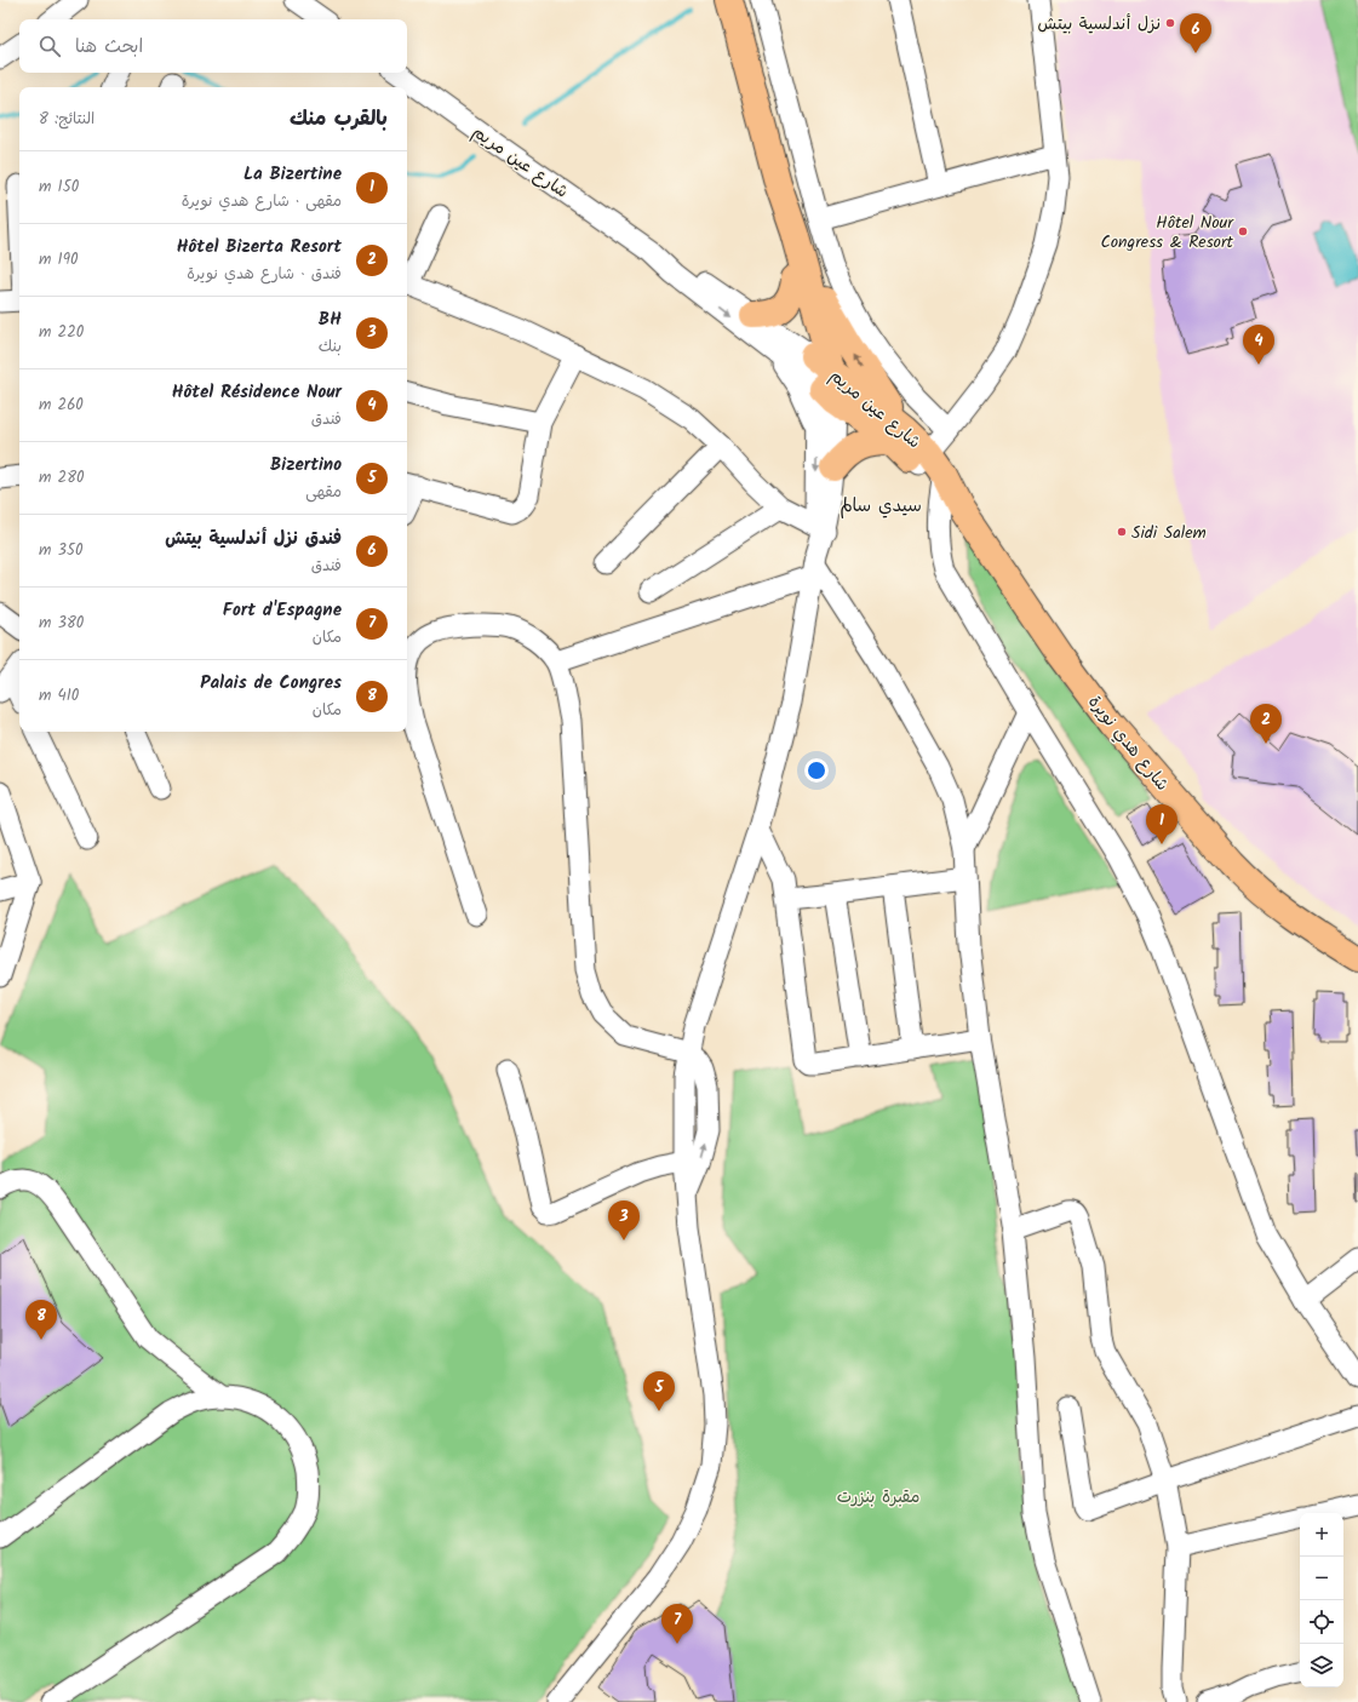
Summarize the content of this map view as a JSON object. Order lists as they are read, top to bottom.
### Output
{
  "streets": {
    "main road": ["شارع عين مريم", "شارع هدي نويرة"]
  },
  "crossings": [
    ["شارع عين مريم", "شارع هدي نويرة"]
  ],
  "districts": ["سيدي سالم"],
  "parks": ["مقبرة بنزرت"],
  "places": ["نزل أندلسية بيتش", "Hôtel Nour Congress & Resort", "Sidi Salem"],
  "page": {
    "pins": [
      "6",
      "4",
      "2",
      "1",
      "3",
      "8",
      "5",
      "7"
    ],
    "search": "ابحث هنا",
    "heading": ["بالقرب منك", "النتائج: 8"],
    "list": [
      {
        "mark": "1",
        "name": "La Bizertine",
        "note": "مقهى · شارع هدي نويرة",
        "value": "150 m"
      },
      {
        "mark": "2",
        "name": "Hôtel Bizerta Resort",
        "note": "فندق · شارع هدي نويرة",
        "value": "190 m"
      },
      {
        "mark": "3",
        "name": "BH",
        "note": "بنك",
        "value": "220 m"
      },
      {
        "mark": "4",
        "name": "Hôtel Résidence Nour",
        "note": "فندق",
        "value": "260 m"
      },
      {
        "mark": "5",
        "name": "Bizertino",
        "note": "مقهى",
        "value": "280 m"
      },
      {
        "mark": "6",
        "name": "فندق نزل أندلسية بيتش",
        "note": "فندق",
        "value": "350 m"
      },
      {
        "mark": "7",
        "name": "Fort d'Espagne",
        "note": "مكان",
        "value": "380 m"
      },
      {
        "mark": "8",
        "name": "Palais de Congres",
        "note": "مكان",
        "value": "410 m"
      }
    ],
    "map_buttons": ["+", "−"]
  }
}
